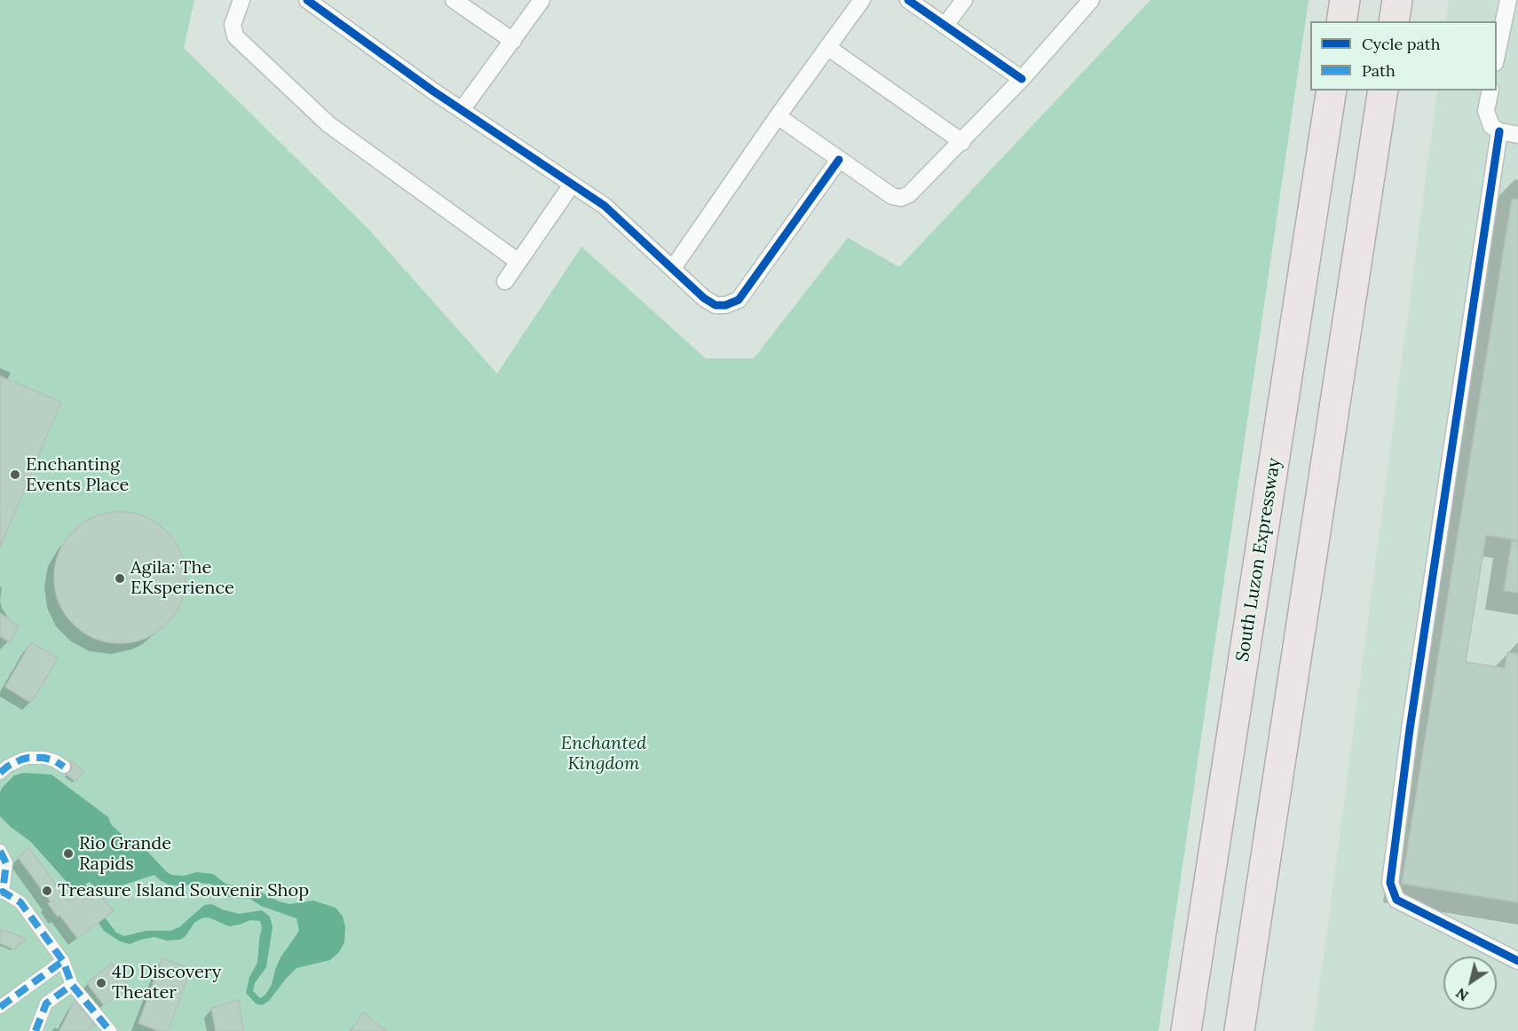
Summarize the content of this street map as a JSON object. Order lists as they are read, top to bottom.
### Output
{
  "streets": {
    "highway": ["South Luzon Expressway"]
  },
  "parks": ["Enchanted Kingdom"],
  "places": [
    "Enchanting Events Place",
    "Agila: The EKsperience",
    "Rio Grande Rapids",
    "Treasure Island Souvenir Shop",
    "4D Discovery Theater"
  ],
  "legend": ["Cycle path", "Path"],
  "north": "bottom left"
}
